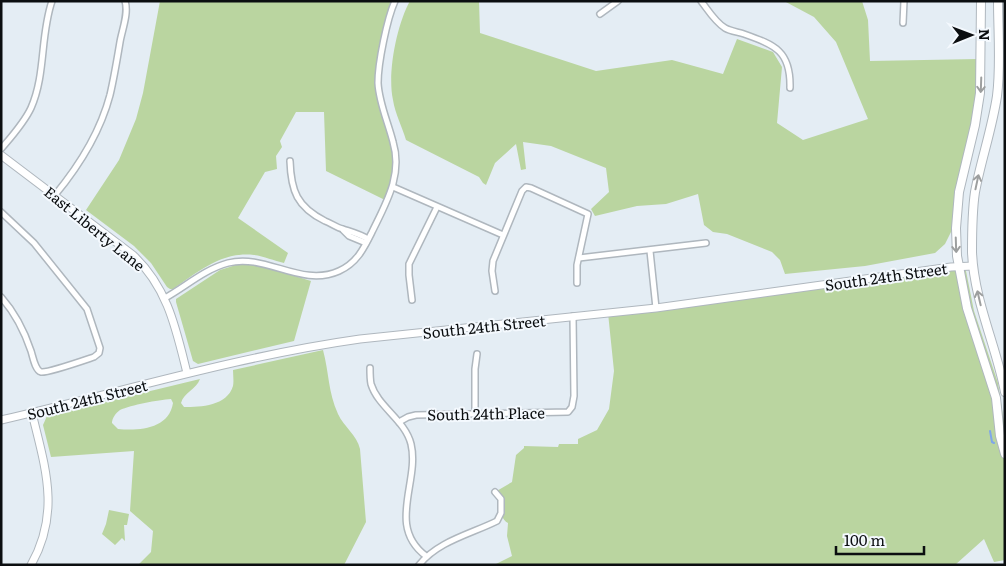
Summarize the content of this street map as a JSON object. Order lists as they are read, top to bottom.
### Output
{
  "streets": {
    "street": ["East Liberty Lane", "South 24th Street", "South 24th Place"]
  },
  "crossings": [
    ["East Liberty Lane", "South 24th Street"],
    ["South 24th Street", "South 24th Place"]
  ],
  "scale_bar": "100 m",
  "north": "right"
}
